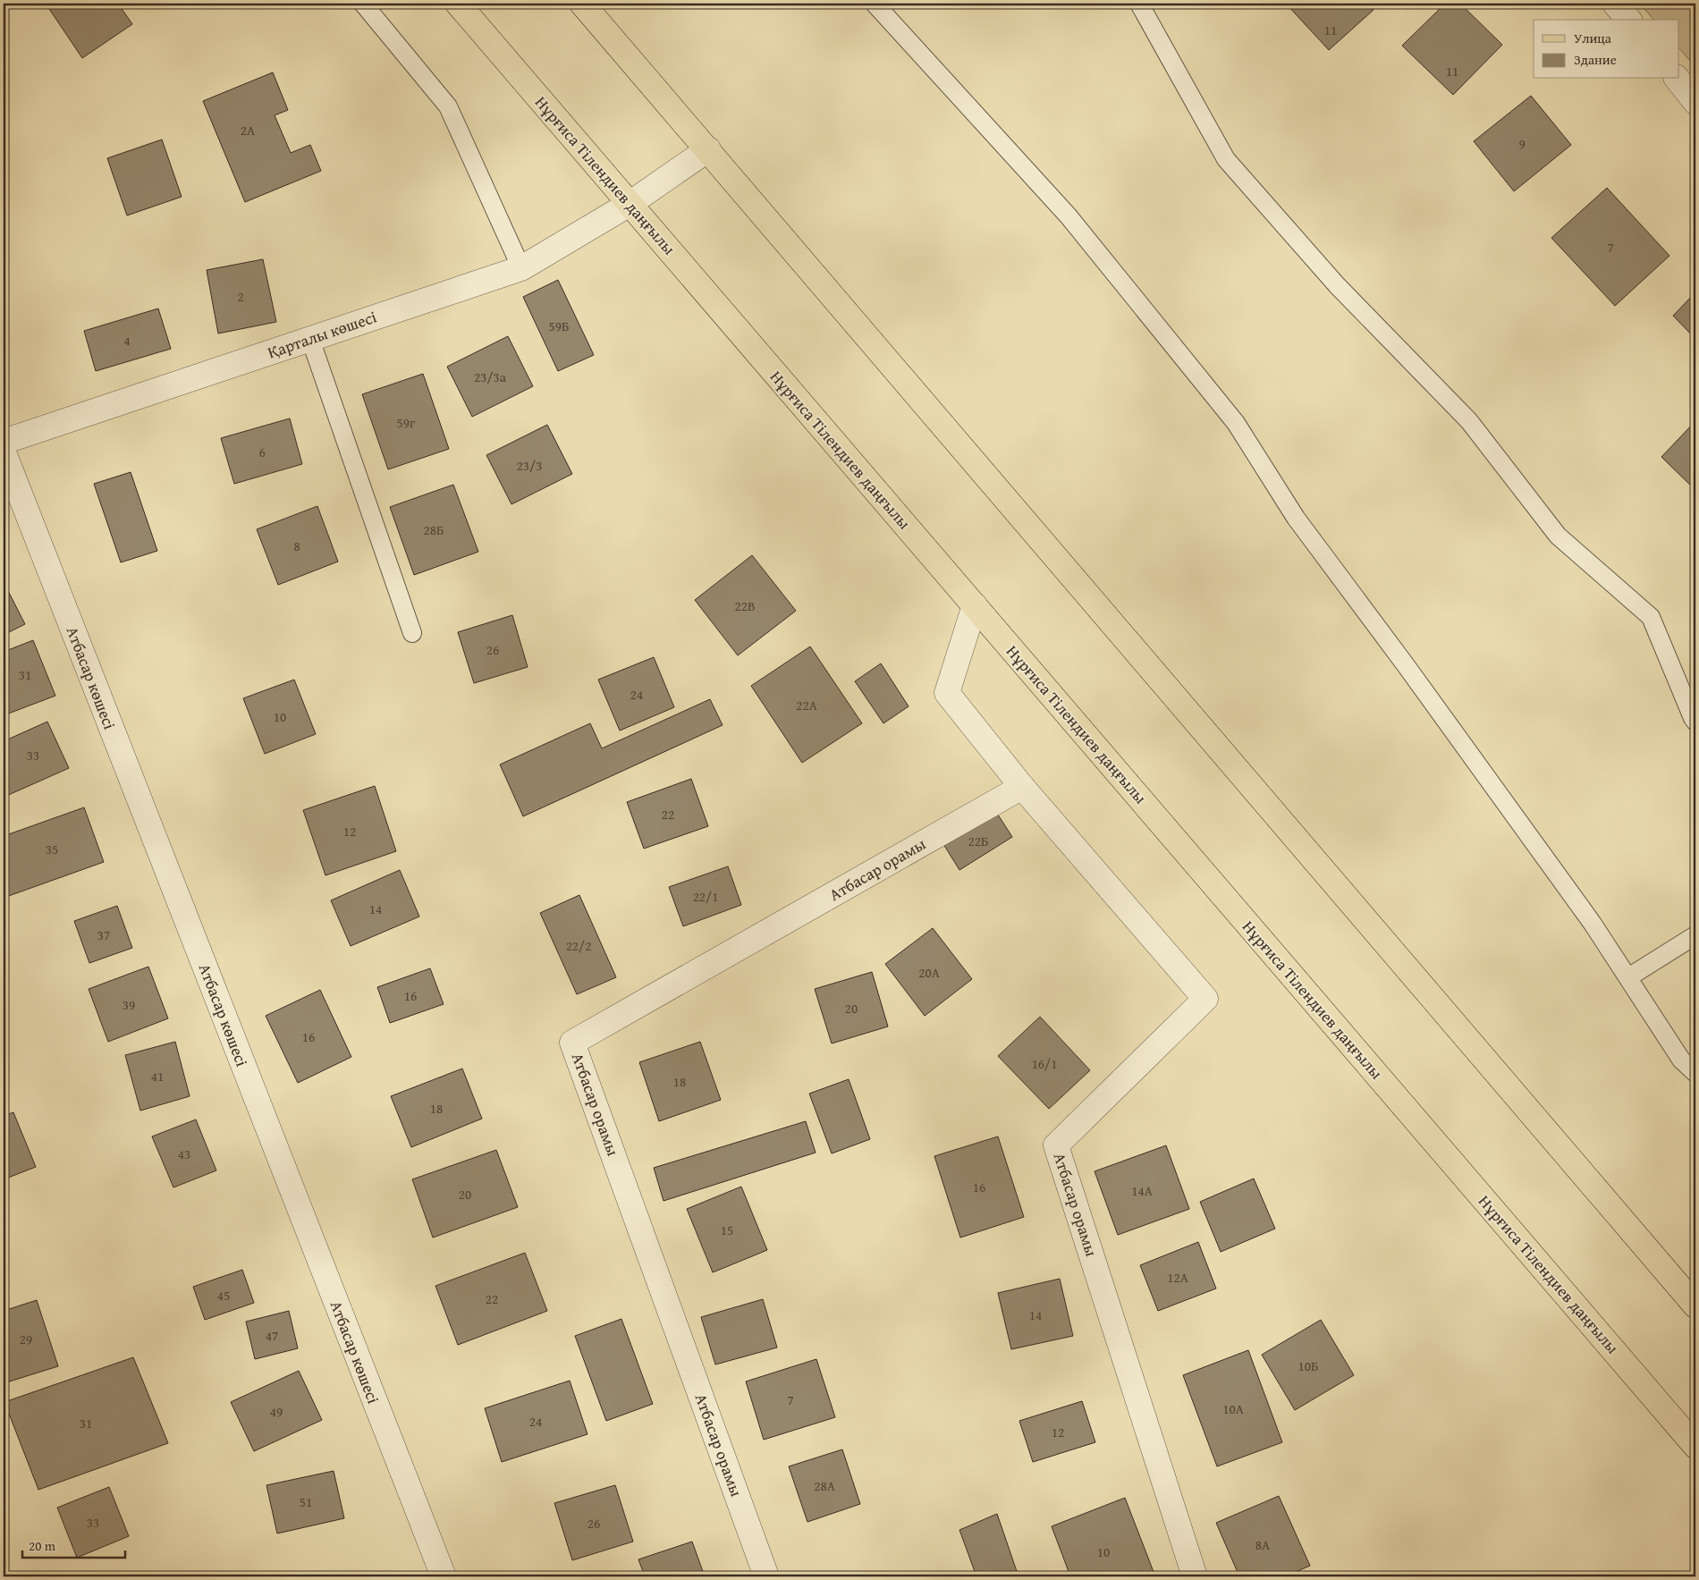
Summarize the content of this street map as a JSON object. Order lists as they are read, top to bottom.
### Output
{
  "streets": {
    "main road": ["Нұрғиса Тілендиев даңғылы"],
    "street": ["Қарталы көшесі", "Атбасар көшесі", "Атбасар орамы"]
  },
  "crossings": [
    ["Нұрғиса Тілендиев даңғылы", "Қарталы көшесі"],
    ["Нұрғиса Тілендиев даңғылы", "Атбасар орамы"]
  ],
  "house_numbers": [
    "11",
    "11",
    "2А",
    "9",
    "7",
    "2",
    "59Б",
    "4",
    "23/3а",
    "59г",
    "6",
    "23/3",
    "28Б",
    "8",
    "22В",
    "26",
    "31",
    "24",
    "22А",
    "10",
    "33",
    "22",
    "12",
    "22Б",
    "35",
    "22/1",
    "14",
    "37",
    "22/2",
    "20А",
    "16",
    "39",
    "20",
    "16",
    "16/1",
    "41",
    "18",
    "18",
    "43",
    "16",
    "14А",
    "20",
    "15",
    "12А",
    "45",
    "22",
    "14",
    "47",
    "29",
    "10Б",
    "7",
    "10А",
    "49",
    "24",
    "31",
    "12",
    "28А",
    "51",
    "33",
    "26",
    "8А",
    "10"
  ],
  "legend": ["Улица", "Здание"],
  "scale_bar": "20 m"
}
